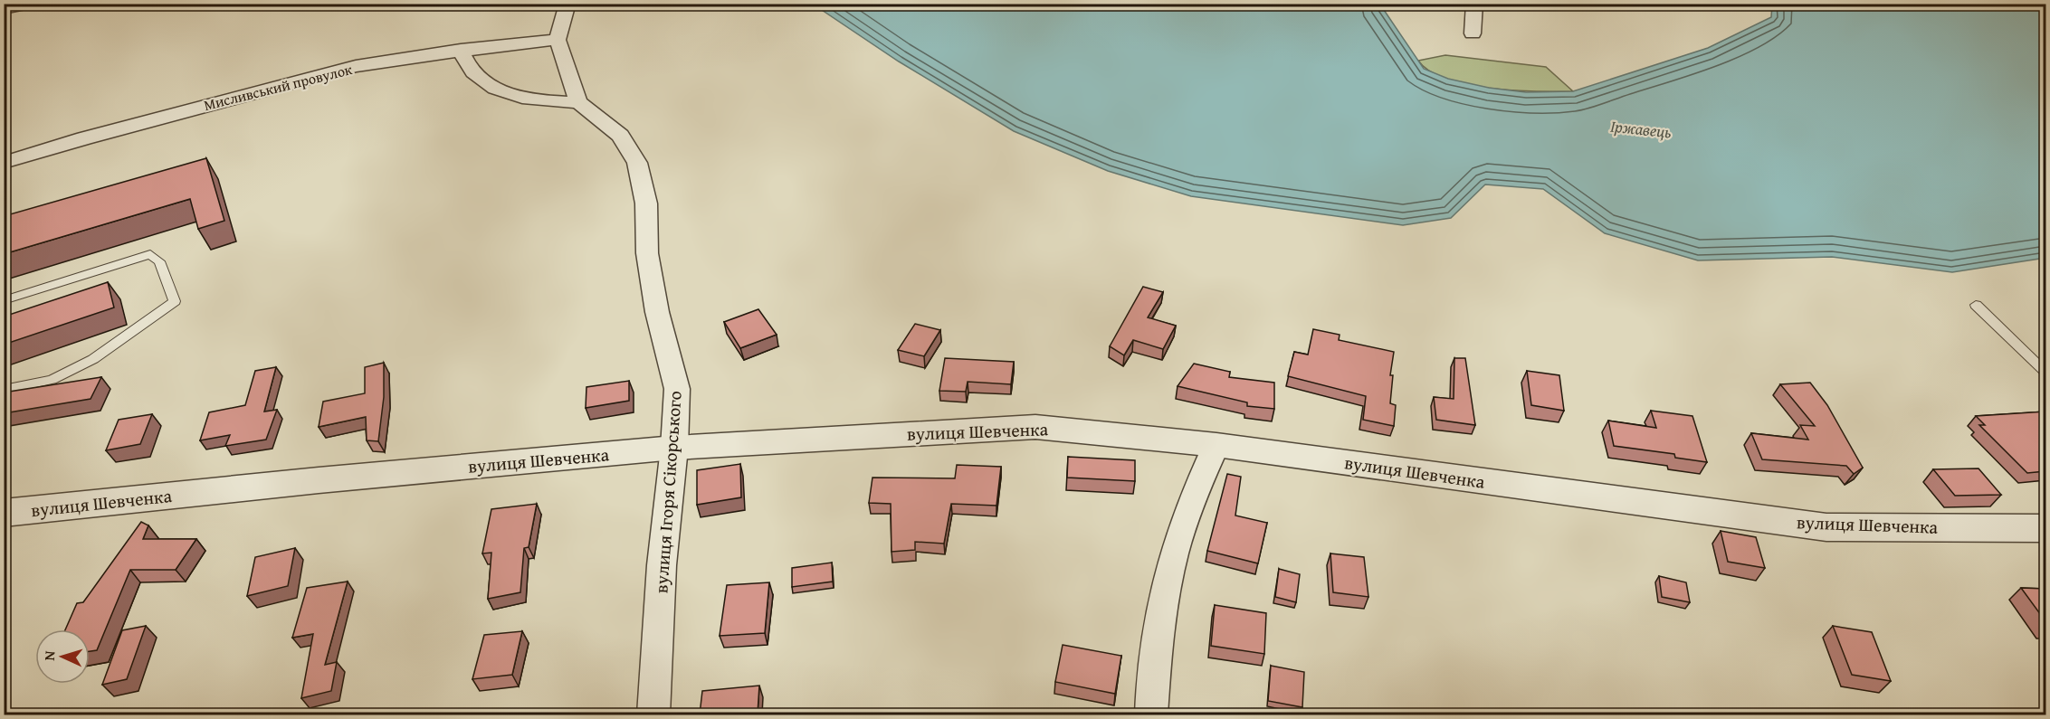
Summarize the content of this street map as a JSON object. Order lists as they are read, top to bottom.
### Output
{
  "streets": {
    "street": ["Мисливський провулок", "вулиця Шевченка", "вулиця Ігоря Сікорського"]
  },
  "crossings": [
    ["вулиця Шевченка", "вулиця Ігоря Сікорського"]
  ],
  "water": ["Іржавець"],
  "north": "left"
}
